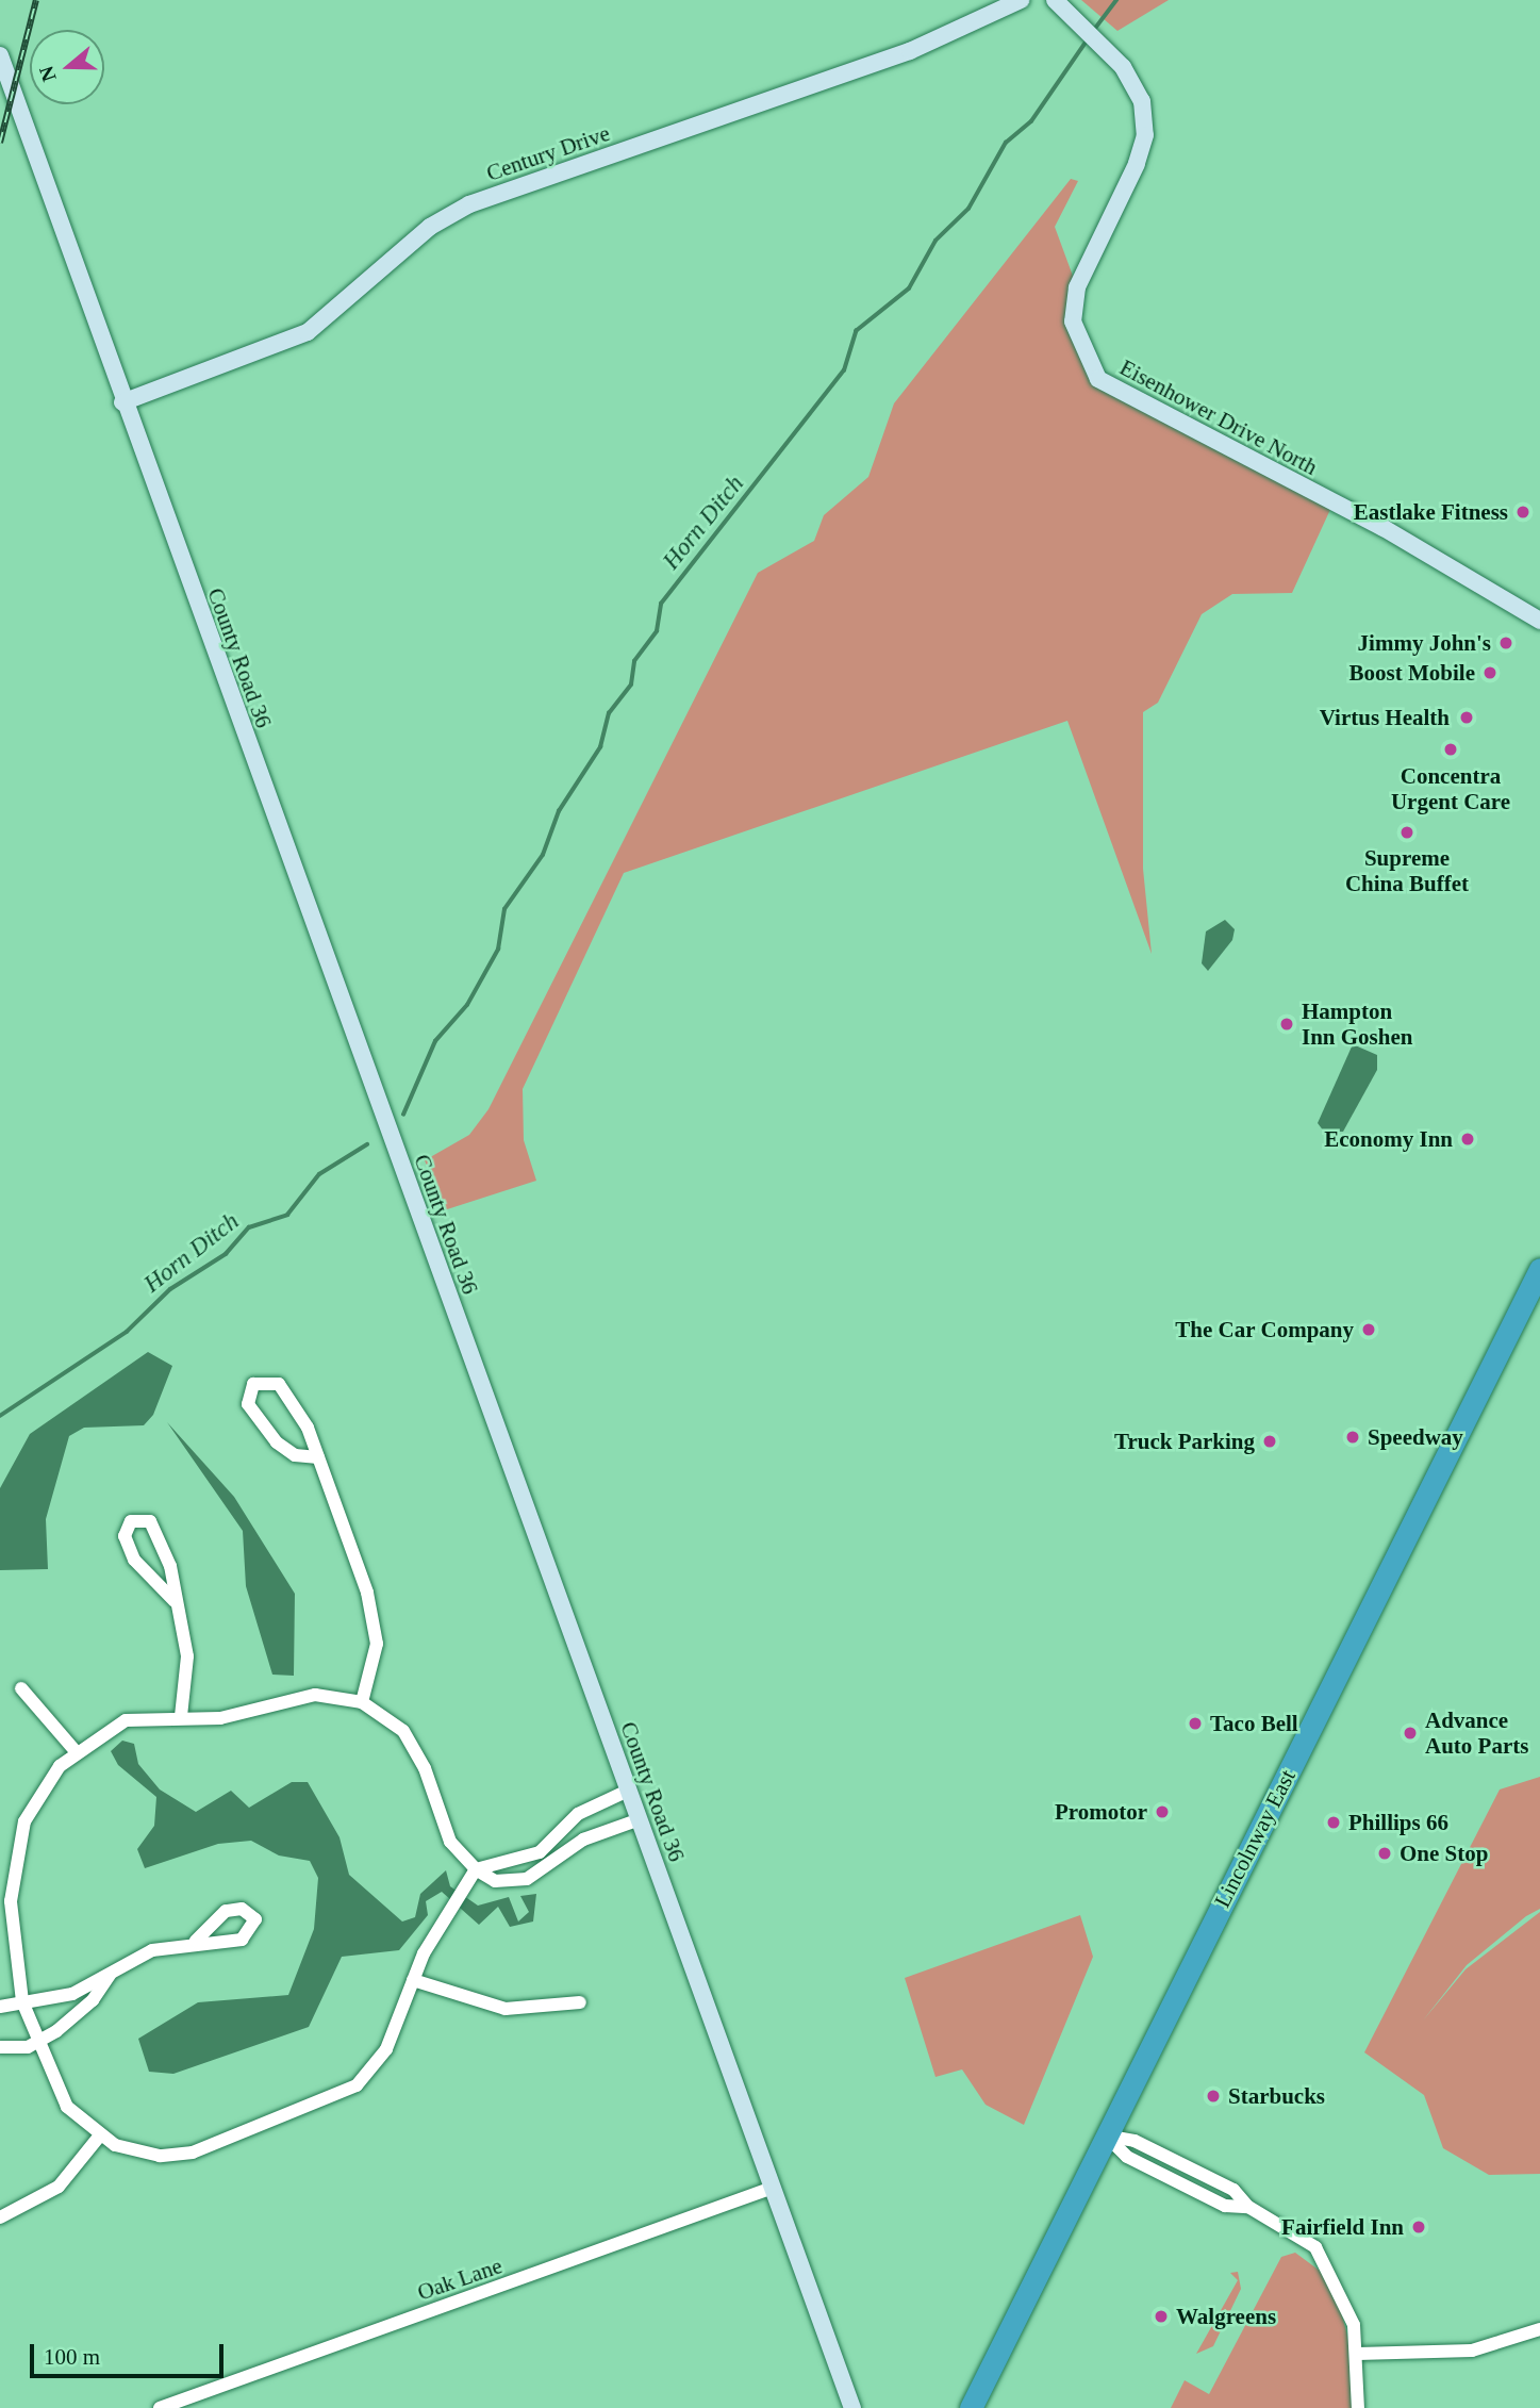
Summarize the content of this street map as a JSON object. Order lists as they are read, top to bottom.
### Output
{
  "streets": {
    "highway": ["Lincolnway East"],
    "street": [
      "Century Drive",
      "Eisenhower Drive North",
      "County Road 36",
      "Oak Lane"
    ]
  },
  "crossings": [
    ["Century Drive", "County Road 36"],
    ["County Road 36", "Oak Lane"]
  ],
  "water": ["Horn Ditch"],
  "places": [
    "Eastlake Fitness",
    "Jimmy John's",
    "Boost Mobile",
    "Virtus Health",
    "Concentra Urgent Care",
    "Supreme China Buffet",
    "Hampton Inn Goshen",
    "Economy Inn",
    "The Car Company",
    "Speedway",
    "Truck Parking",
    "Taco Bell",
    "Advance Auto Parts",
    "Promotor",
    "Phillips 66",
    "One Stop",
    "Starbucks",
    "Fairfield Inn",
    "Walgreens"
  ],
  "scale_bar": "100 m",
  "north": "left"
}
